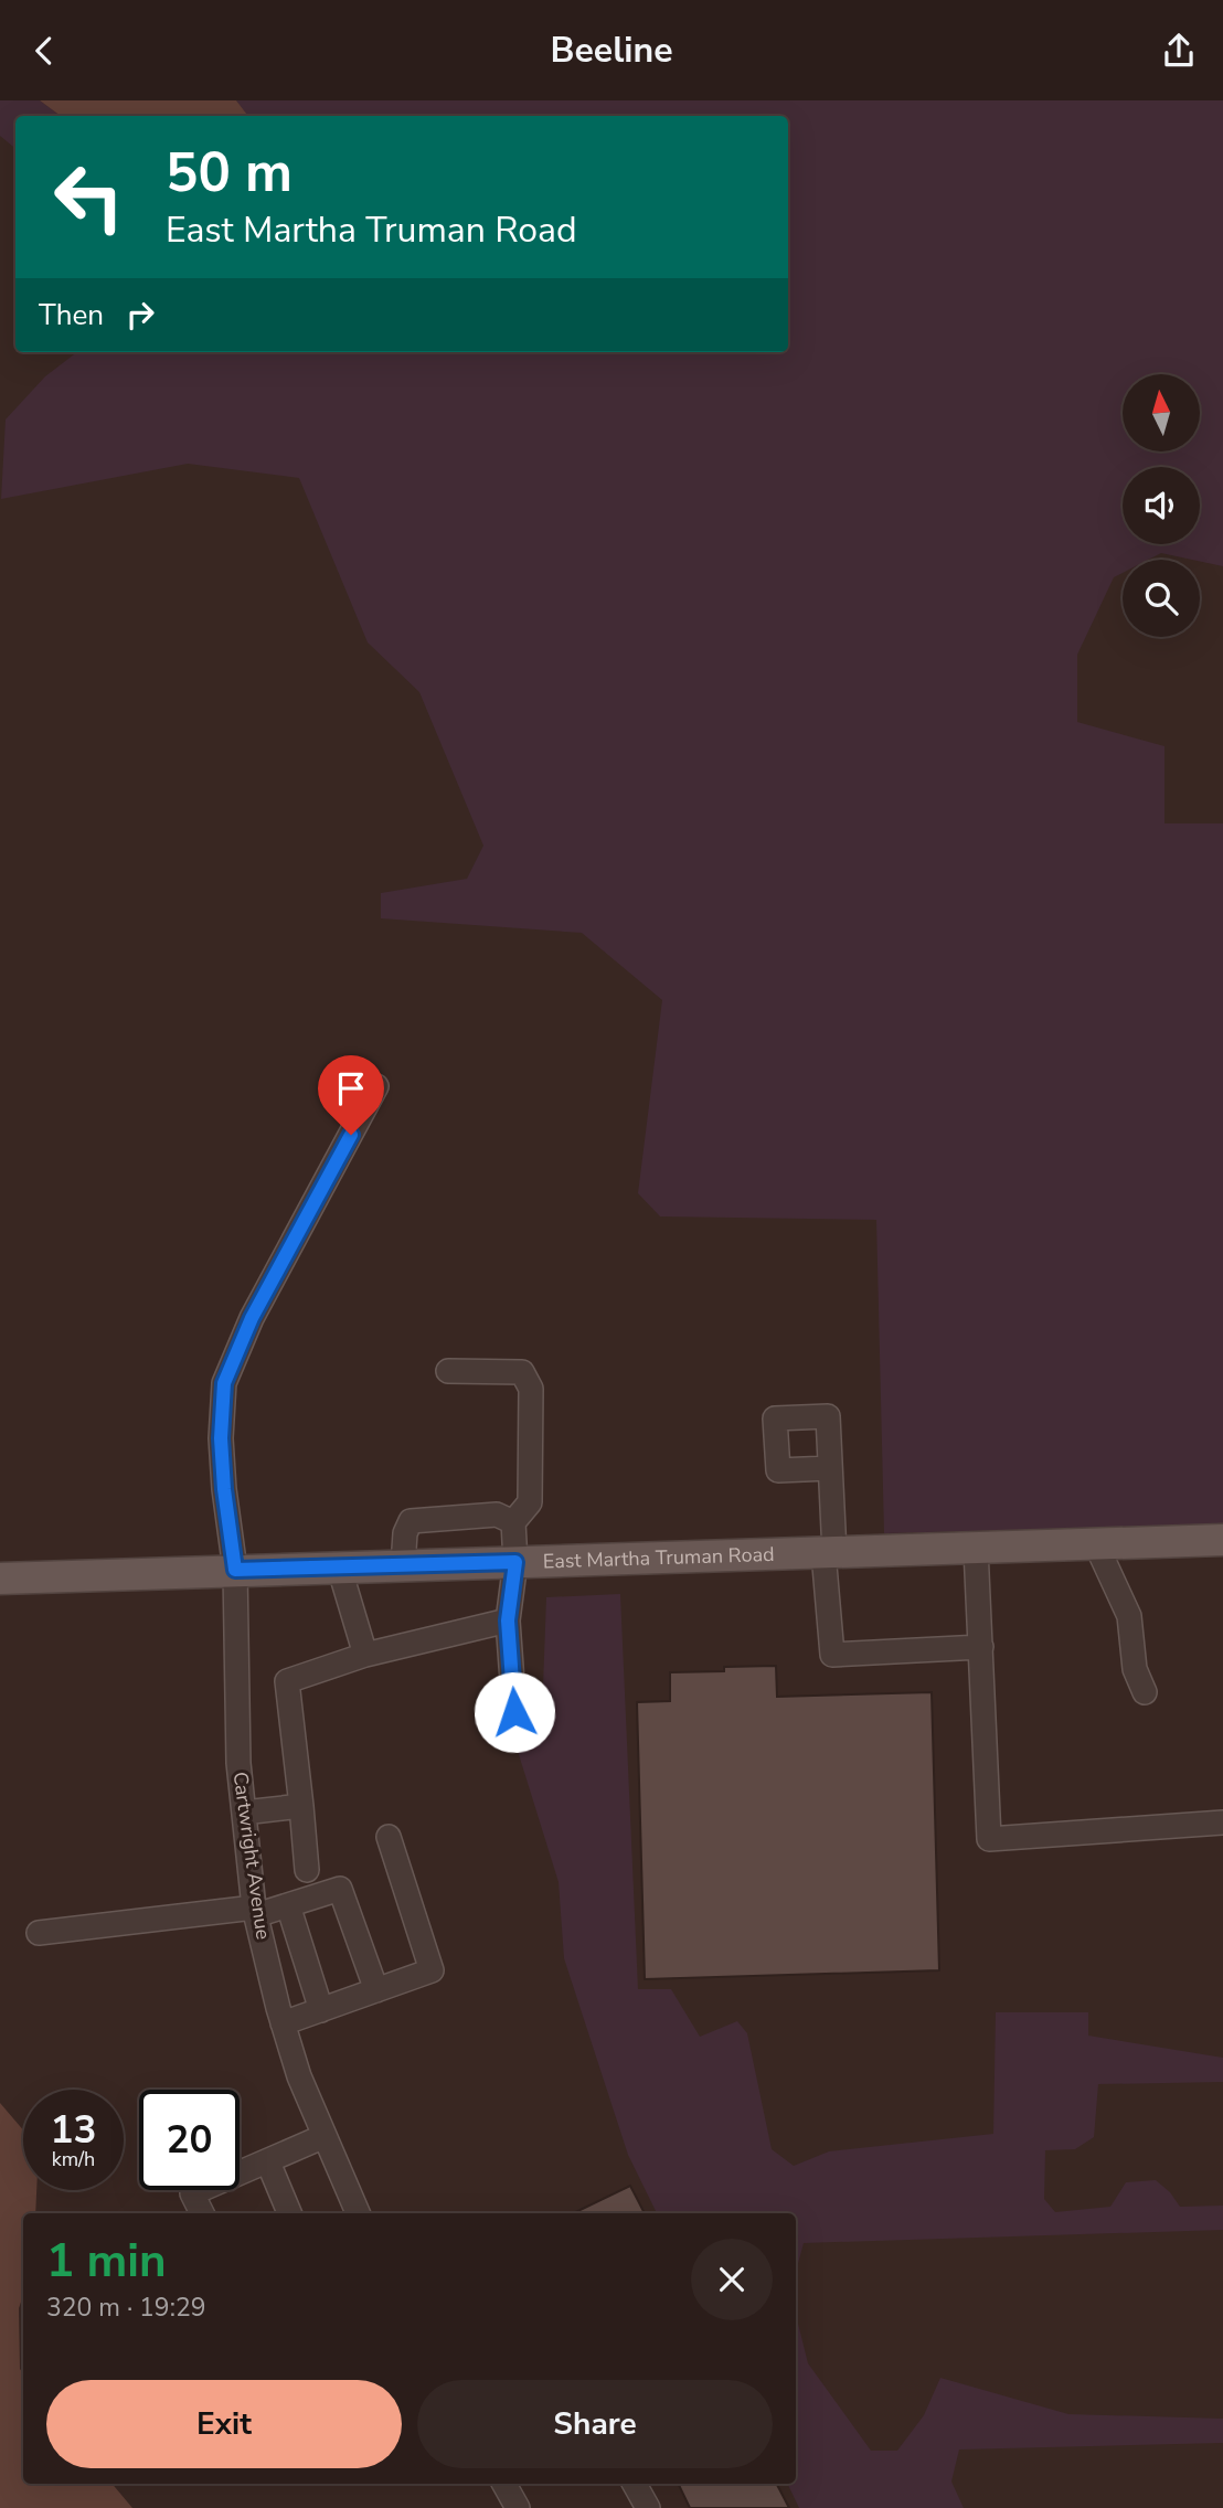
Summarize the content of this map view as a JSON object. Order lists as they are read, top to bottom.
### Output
{
  "streets": {
    "main road": ["East Martha Truman Road"],
    "street": ["Cartwright Avenue"]
  },
  "crossings": [
    ["East Martha Truman Road", "Cartwright Avenue"]
  ],
  "north": "top",
  "page": {
    "header": "Beeline",
    "turn": ["50 m", "East Martha Truman Road"],
    "then": "Then",
    "speed": "13 km/h",
    "limit": "20",
    "heading": ["1 min", "320 m · 19:29"],
    "buttons": ["Exit", "Share"]
  }
}
